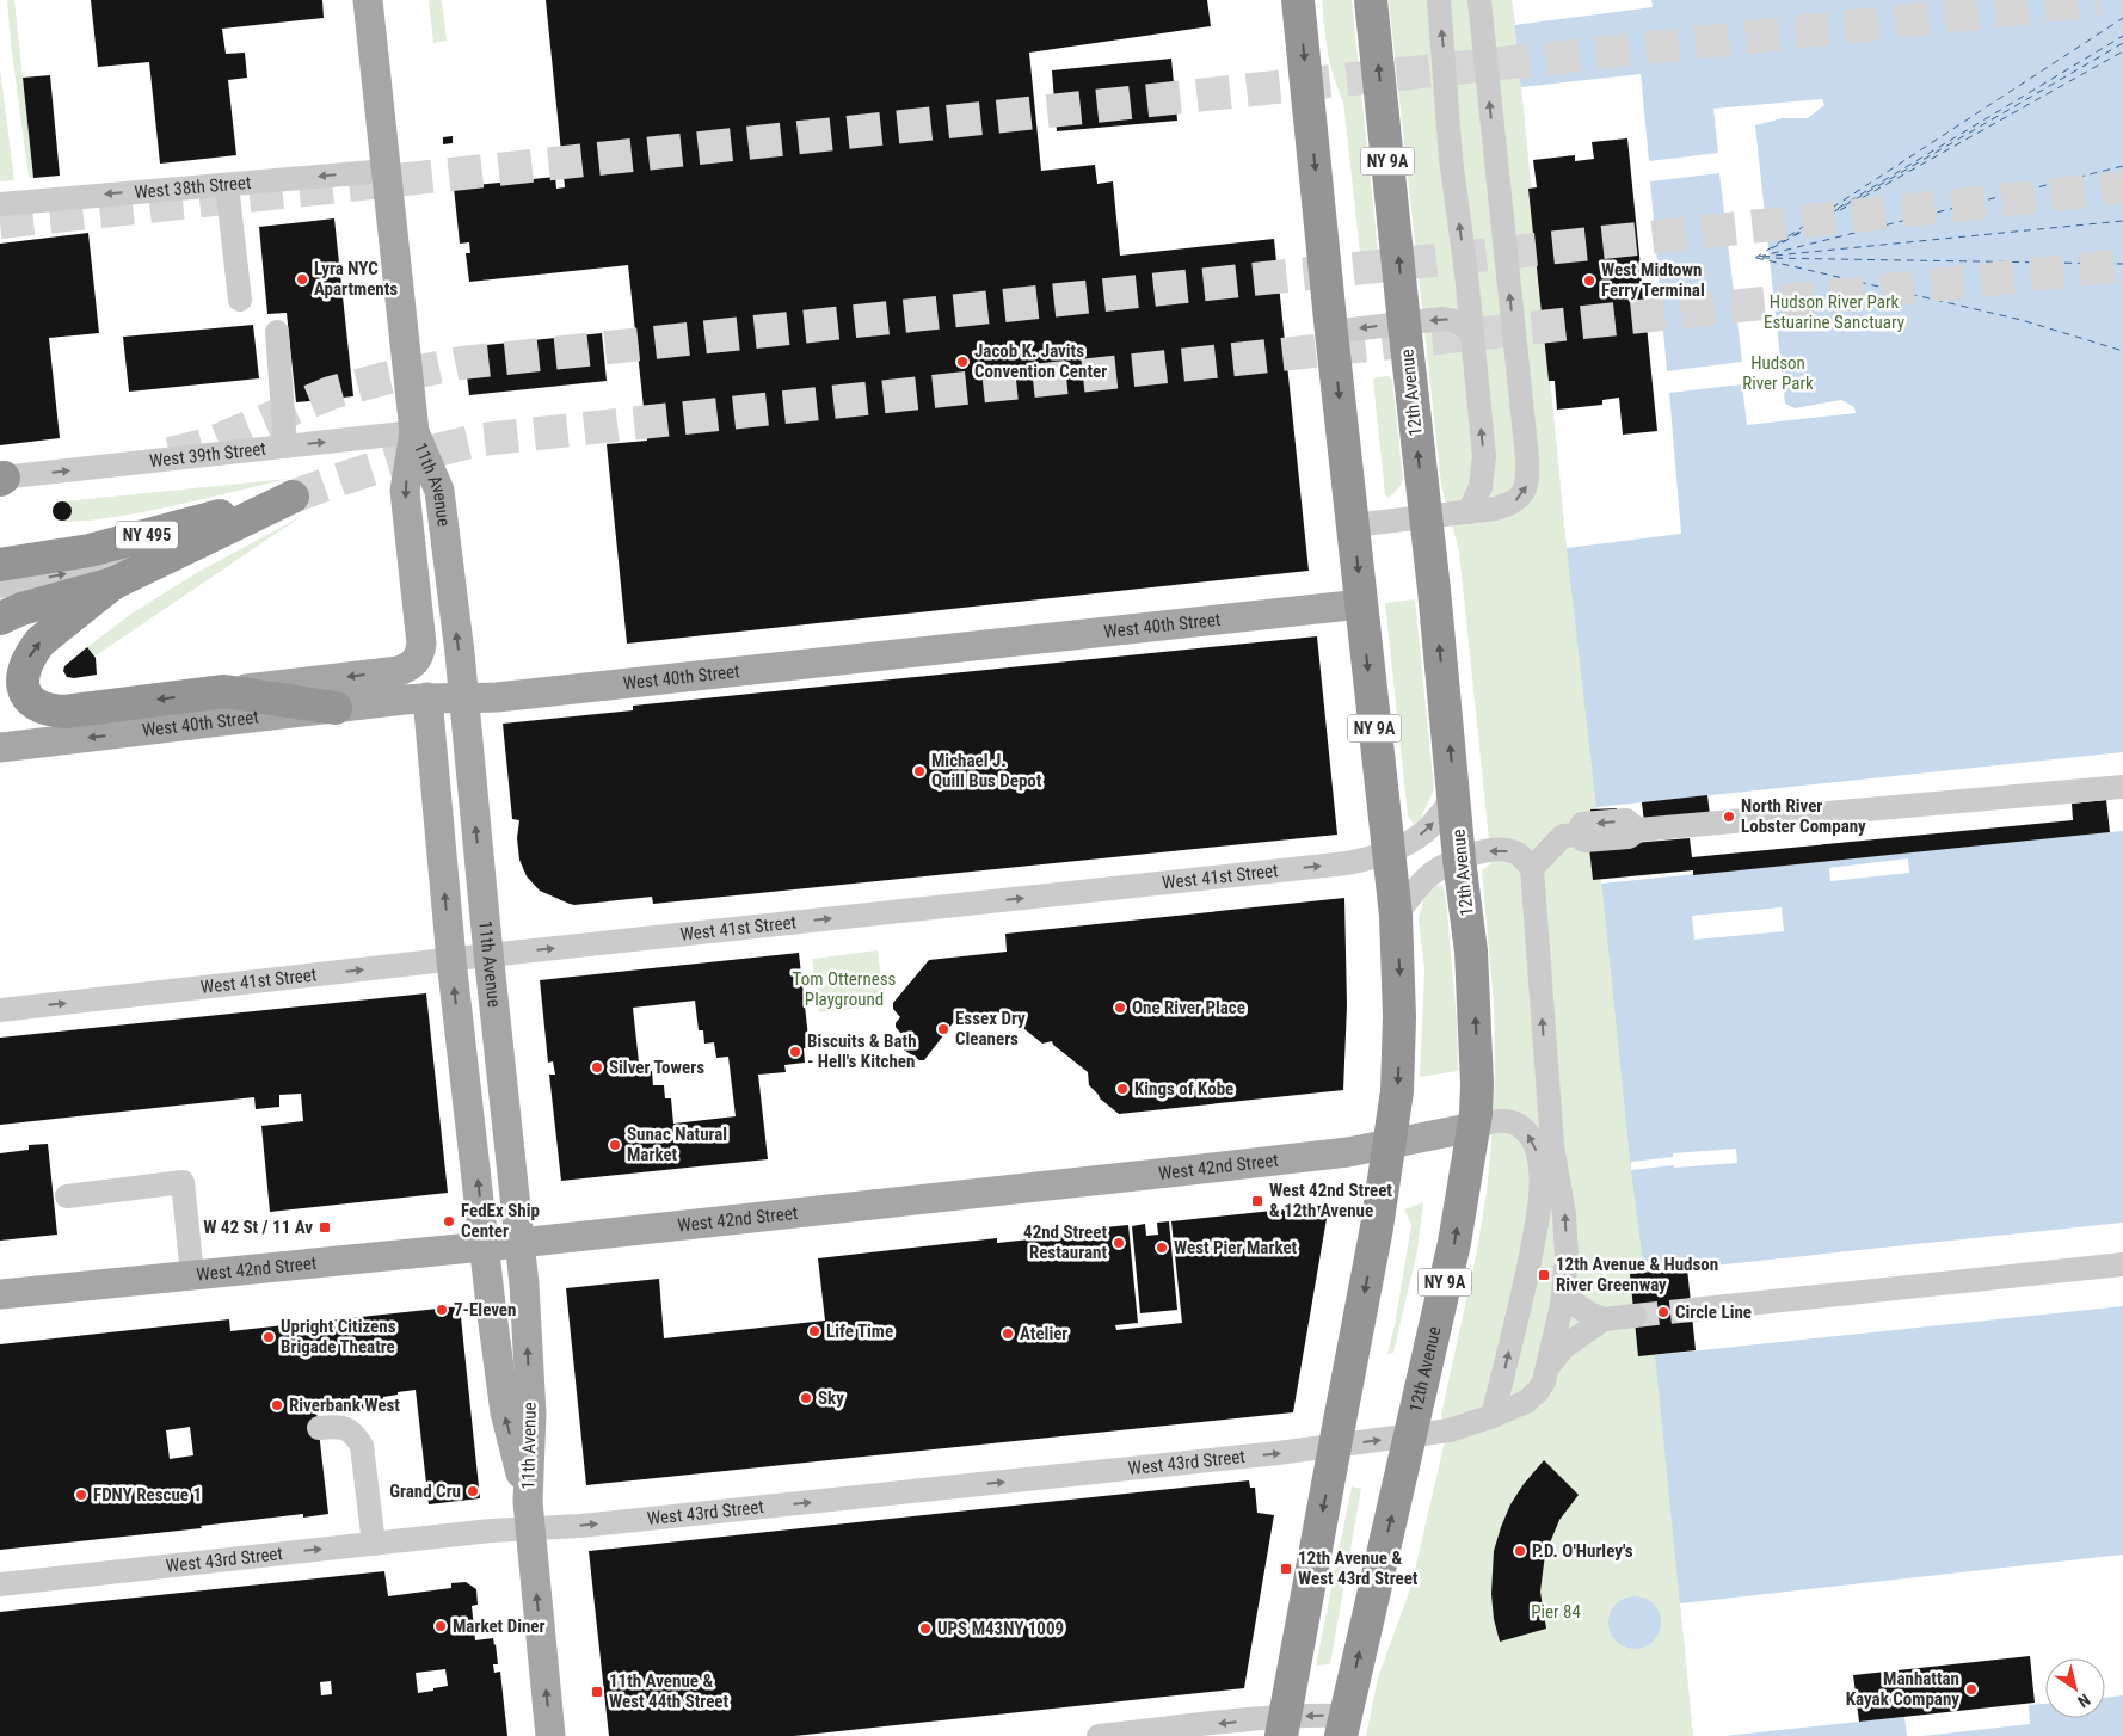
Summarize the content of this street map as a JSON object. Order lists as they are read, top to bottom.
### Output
{
  "streets": {
    "highway": ["NY 9A", "12th Avenue", "NY 495"],
    "main road": ["11th Avenue", "West 40th Street", "West 42nd Street"],
    "street": [
      "West 38th Street",
      "West 39th Street",
      "West 41st Street",
      "West 43rd Street"
    ]
  },
  "crossings": [
    ["NY 9A", "West 40th Street"],
    ["NY 9A", "West 41st Street"],
    ["NY 9A", "West 42nd Street"],
    ["NY 9A", "West 43rd Street"],
    ["West 38th Street", "11th Avenue"],
    ["12th Avenue", "West 41st Street"],
    ["12th Avenue", "West 42nd Street"],
    ["12th Avenue", "West 43rd Street"],
    ["West 39th Street", "11th Avenue"],
    ["11th Avenue", "West 40th Street"],
    ["11th Avenue", "West 41st Street"],
    ["11th Avenue", "West 42nd Street"],
    ["11th Avenue", "West 43rd Street"]
  ],
  "one_way": ["West 38th Street", "West 41st Street", "West 43rd Street"],
  "parks": [
    "Hudson River Park Estuarine Sanctuary",
    "Hudson River Park",
    "Tom Otterness Playground",
    "Pier 84"
  ],
  "places": {
    "other": [
      "Lyra NYC Apartments",
      "West Midtown Ferry Terminal",
      "Jacob K. Javits Convention Center",
      "Michael J. Quill Bus Depot",
      "North River Lobster Company",
      "One River Place",
      "Essex Dry Cleaners",
      "Biscuits & Bath - Hell's Kitchen",
      "Silver Towers",
      "Kings of Kobe",
      "Sunac Natural Market",
      "FedEx Ship Center",
      "42nd Street Restaurant",
      "West Pier Market",
      "7-Eleven",
      "Circle Line",
      "Life Time",
      "Atelier",
      "Upright Citizens Brigade Theatre",
      "Sky",
      "Riverbank West",
      "Grand Cru",
      "FDNY Rescue 1",
      "P.D. O'Hurley's",
      "Market Diner",
      "UPS M43NY 1009",
      "Manhattan Kayak Company"
    ],
    "transit": [
      "West 42nd Street & 12th Avenue",
      "W 42 St / 11 Av",
      "12th Avenue & Hudson River Greenway",
      "12th Avenue & West 43rd Street",
      "11th Avenue & West 44th Street"
    ]
  },
  "north": "bottom right"
}
